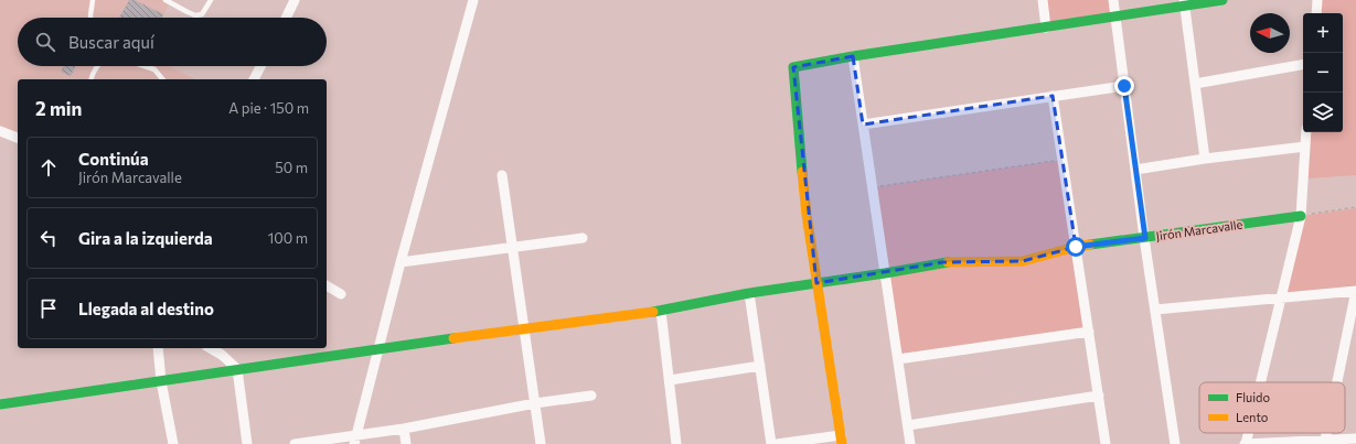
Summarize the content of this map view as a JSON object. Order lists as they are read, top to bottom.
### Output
{
  "streets": {
    "street": ["Jirón Marcavalle"]
  },
  "legend": ["Fluido", "Lento"],
  "north": "left",
  "page": {
    "map_buttons": ["+", "−"],
    "search": "Buscar aquí",
    "heading": ["2 min", "A pie · 150 m"],
    "list": [
      ["Continúa", "Jirón Marcavalle", "50 m"],
      ["Gira a la izquierda", "100 m"],
      "Llegada al destino"
    ]
  }
}
